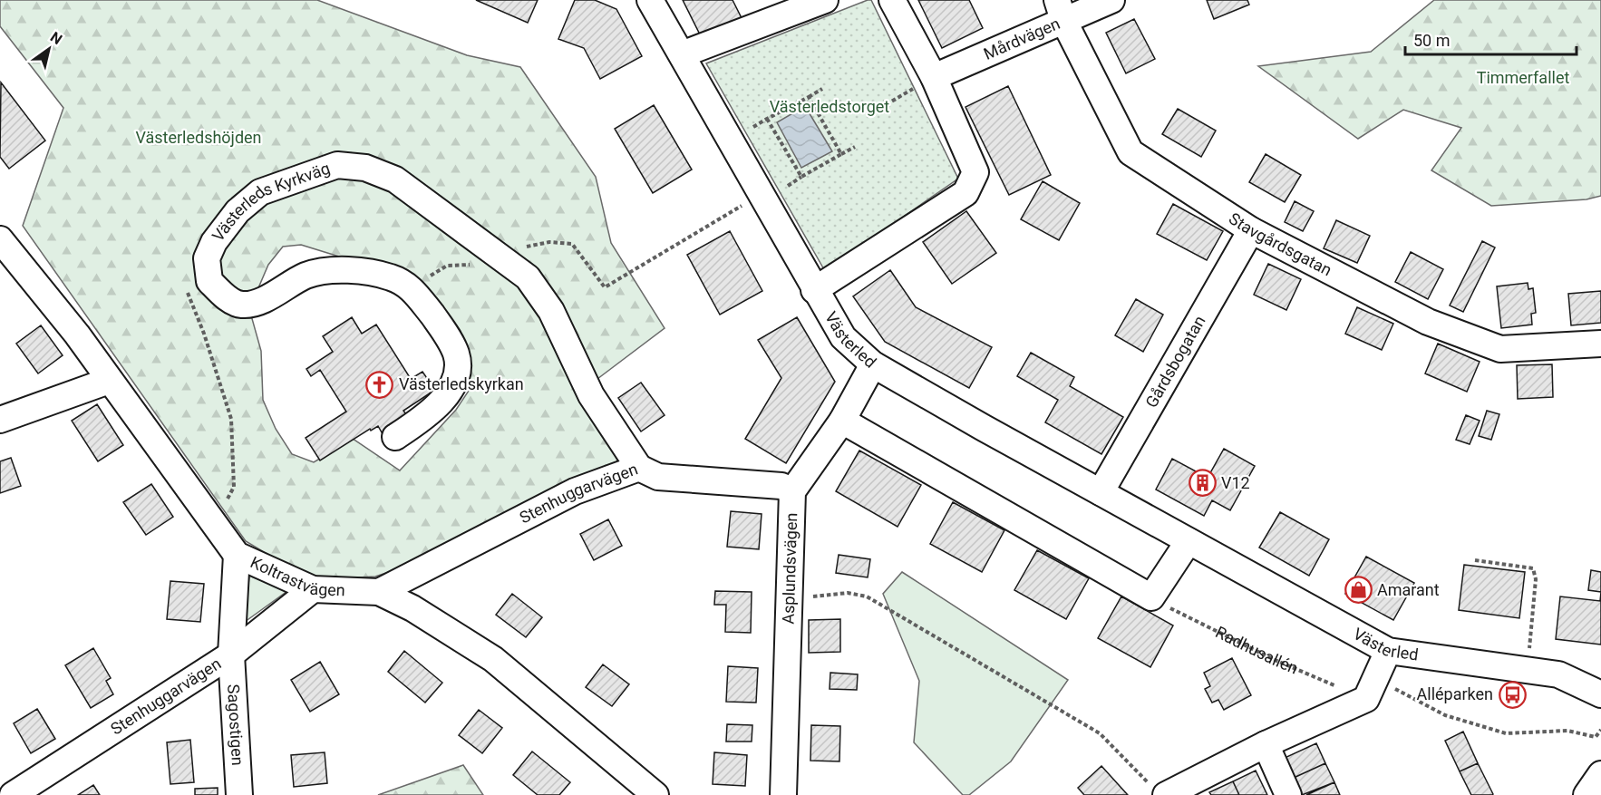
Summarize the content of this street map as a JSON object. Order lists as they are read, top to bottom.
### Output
{
  "streets": {
    "street": [
      "Mårdvägen",
      "Västerleds Kyrkväg",
      "Stavgårdsgatan",
      "Västerled",
      "Gårdsbogatan",
      "Stenhuggarvägen",
      "Asplundsvägen",
      "Koltrastvägen",
      "Sagostigen"
    ],
    "path": ["Radhusallén"]
  },
  "crossings": [
    ["Mårdvägen", "Stavgårdsgatan"],
    ["Västerleds Kyrkväg", "Stenhuggarvägen"],
    ["Stavgårdsgatan", "Gårdsbogatan"],
    ["Västerled", "Gårdsbogatan"],
    ["Västerled", "Asplundsvägen"],
    ["Stenhuggarvägen", "Asplundsvägen"],
    ["Stenhuggarvägen", "Koltrastvägen"],
    ["Stenhuggarvägen", "Sagostigen"],
    ["Koltrastvägen", "Sagostigen"]
  ],
  "parks": ["Timmerfallet", "Västerledstorget", "Västerledshöjden"],
  "places": {
    "church": ["Västerledskyrkan"],
    "building": ["V12"],
    "shop": ["Amarant"],
    "bus stop": ["Alléparken"]
  },
  "scale_bar": "50 m",
  "north": "top right"
}
